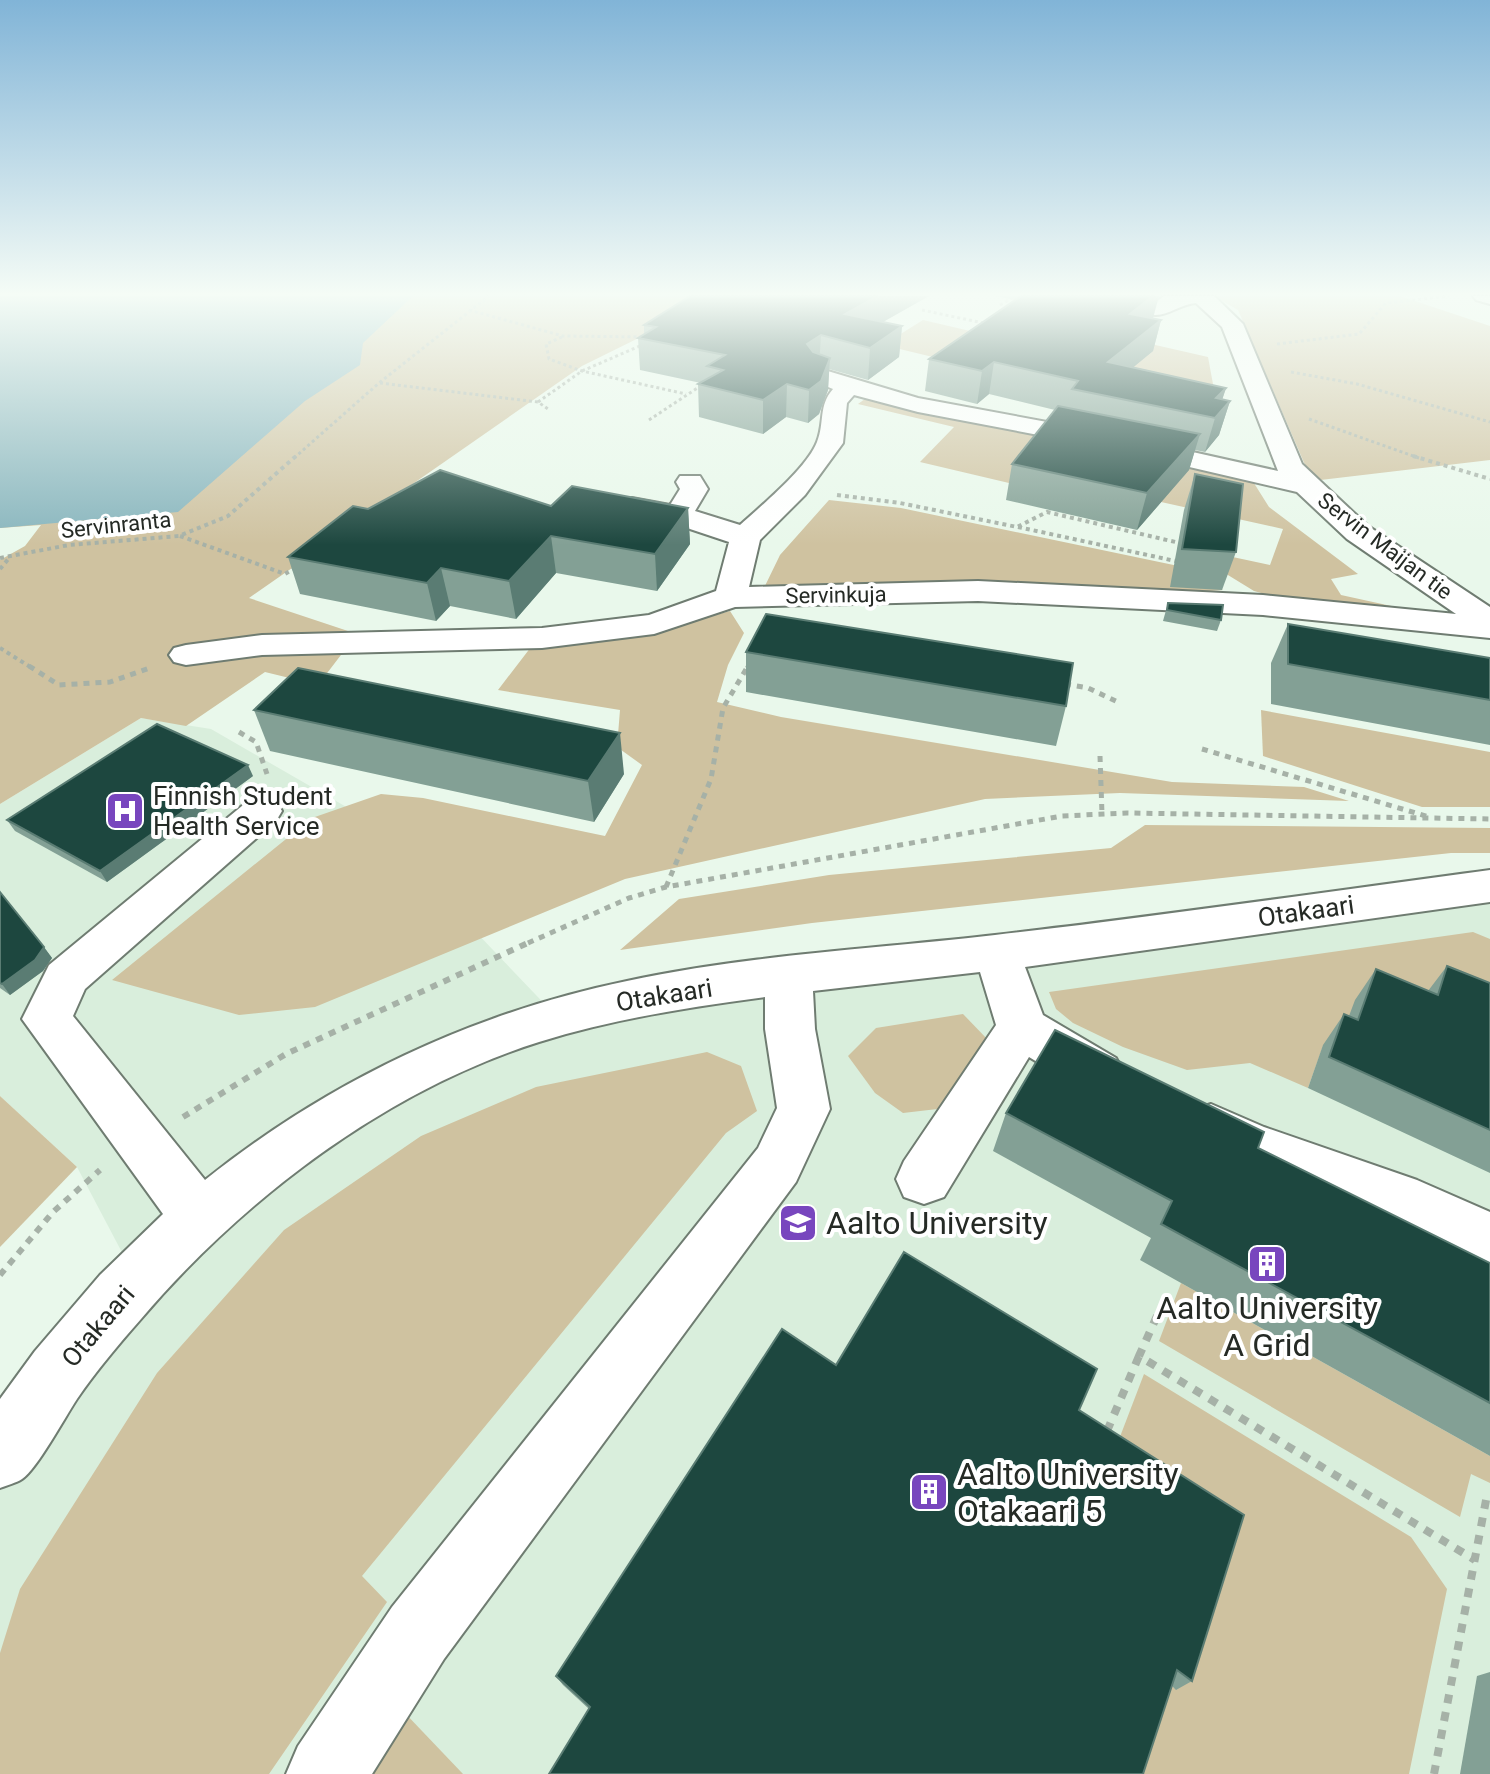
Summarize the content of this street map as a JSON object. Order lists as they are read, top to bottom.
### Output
{
  "streets": {
    "street": ["Servin Maijan tie", "Servinkuja", "Otakaari"],
    "path": ["Servinranta"]
  },
  "crossings": [
    ["Servin Maijan tie", "Servinkuja"]
  ],
  "places": {
    "hospital": ["Finnish Student Health Service"],
    "school or university": ["Aalto University"],
    "building": ["Aalto University A Grid", "Aalto University Otakaari 5"]
  }
}
